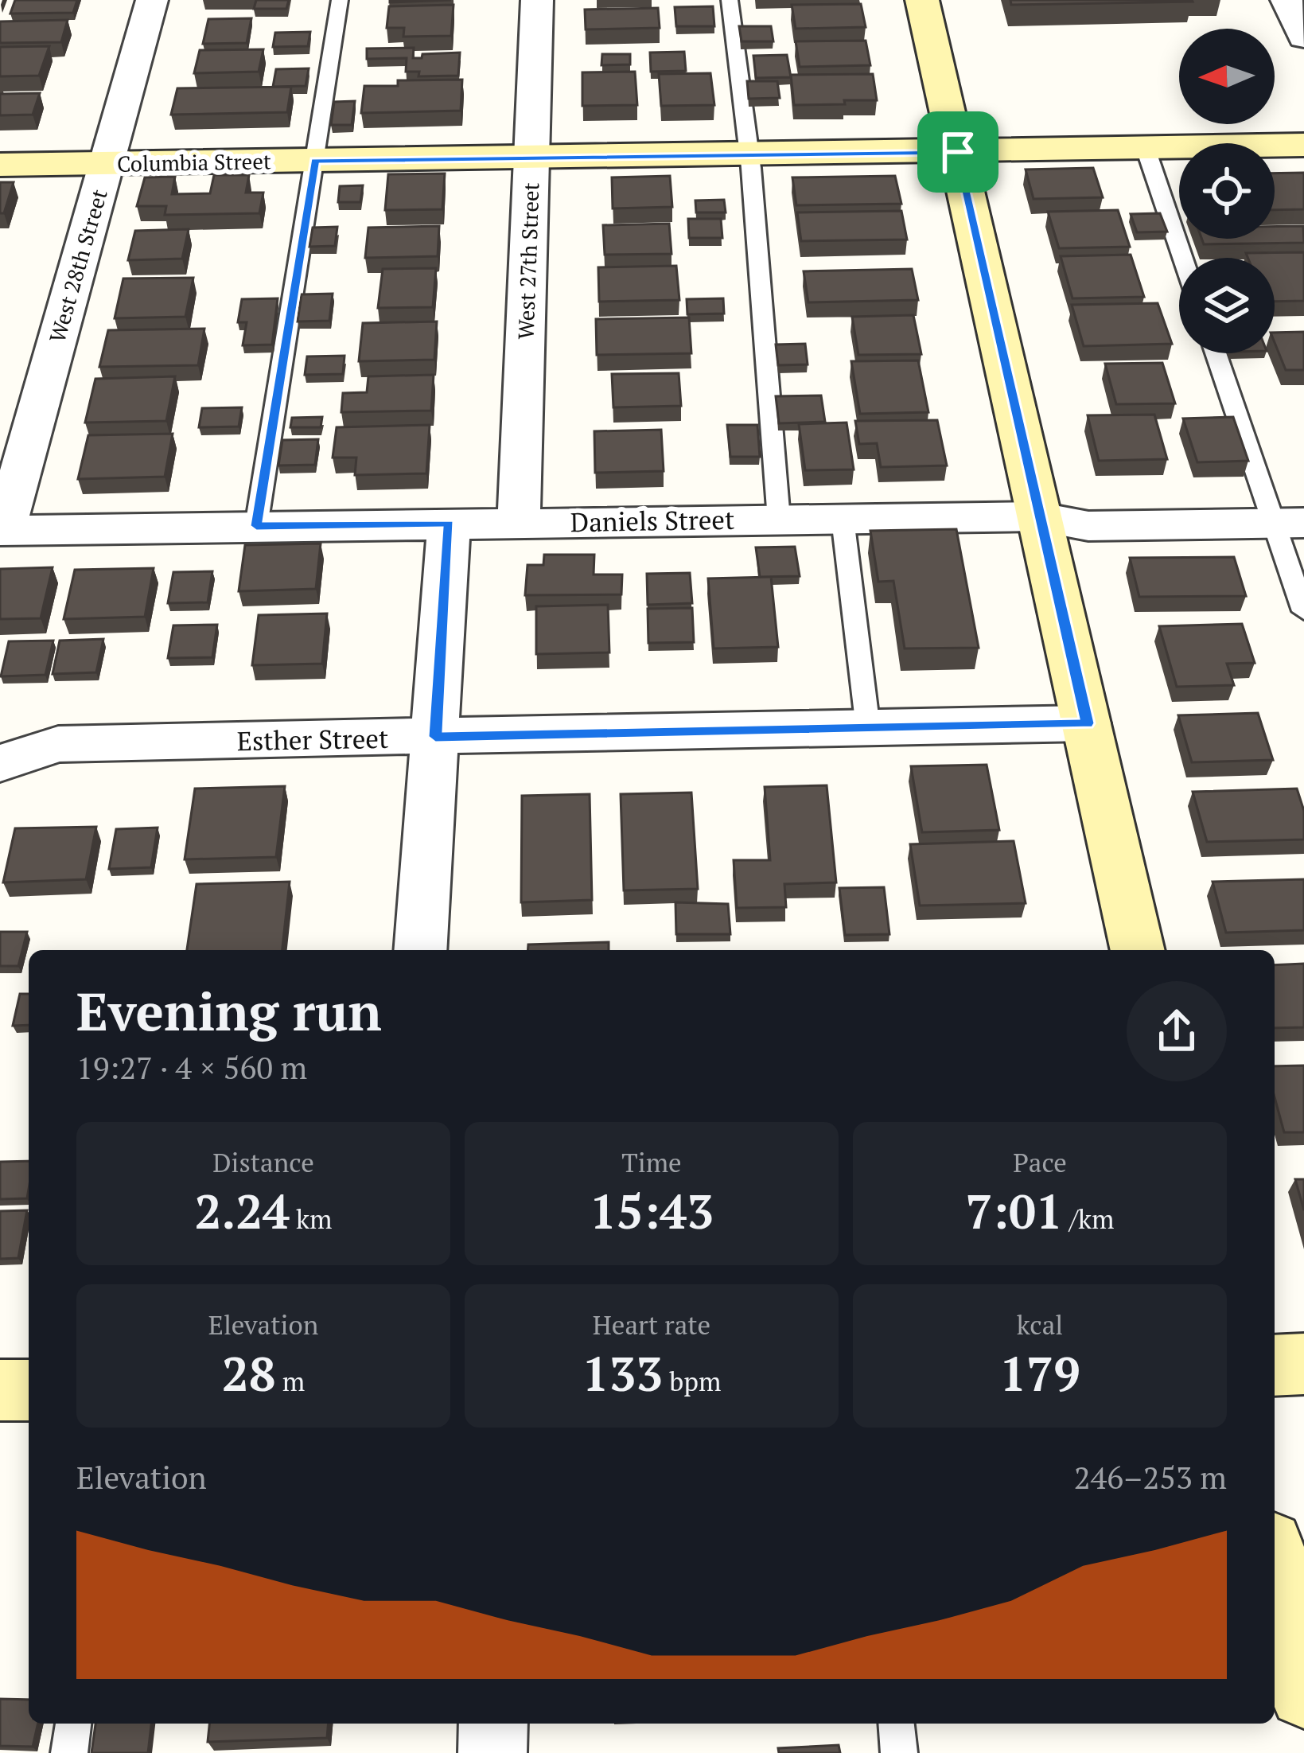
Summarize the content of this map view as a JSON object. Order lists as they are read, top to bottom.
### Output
{
  "streets": {
    "main road": ["Columbia Street"],
    "street": [
      "West 27th Street",
      "West 28th Street",
      "Daniels Street",
      "Esther Street"
    ]
  },
  "crossings": [
    ["Columbia Street", "West 27th Street"],
    ["Columbia Street", "West 28th Street"],
    ["West 27th Street", "Daniels Street"],
    ["West 28th Street", "Daniels Street"]
  ],
  "north": "left",
  "page": {
    "heading": ["Evening run", "19:27 · 4 × 560 m"],
    "stats": [
      ["Distance", "2.24 km"],
      ["Time", "15:43"],
      ["Pace", "7:01 /km"],
      ["Elevation", "28 m"],
      ["Heart rate", "133 bpm"],
      ["kcal", "179"]
    ],
    "chart": ["Elevation", "246–253 m"]
  }
}
